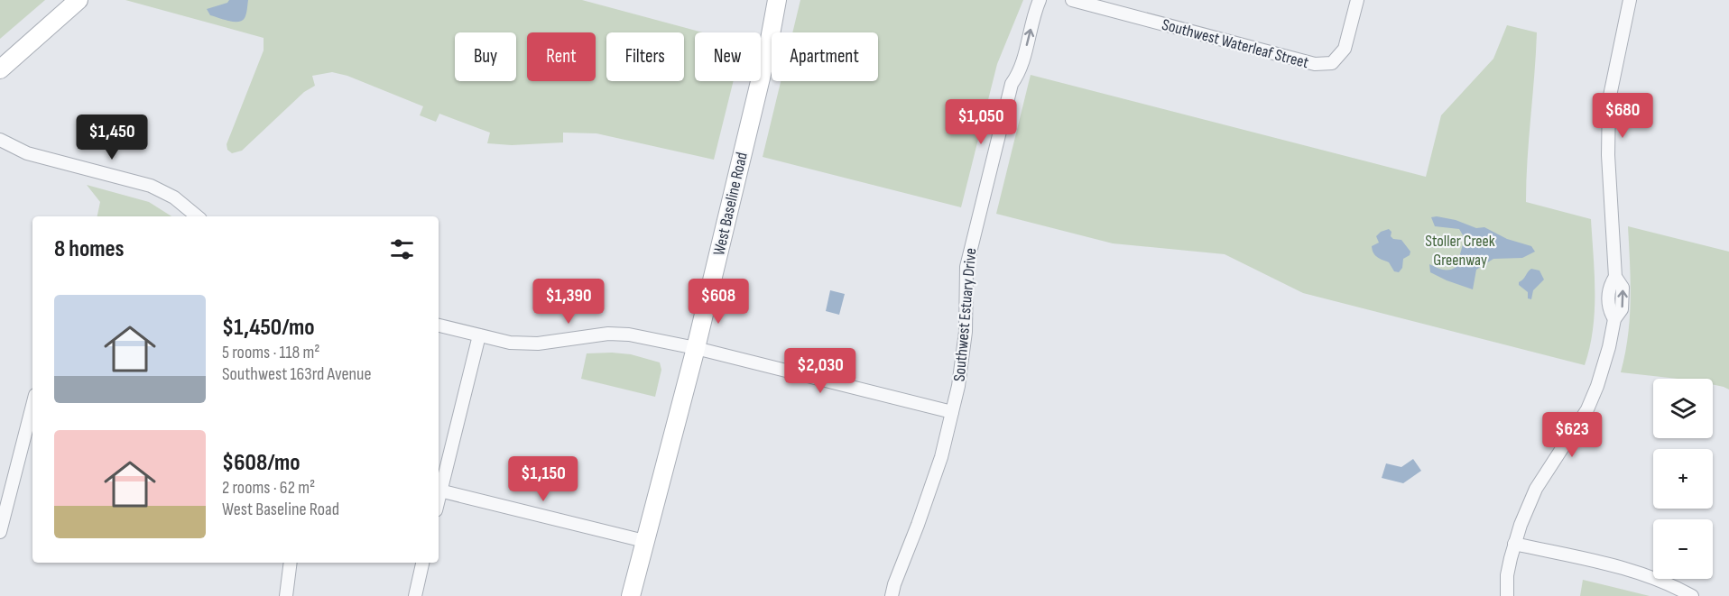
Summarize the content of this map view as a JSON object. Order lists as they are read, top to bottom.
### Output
{
  "streets": {
    "street": ["Southwest Waterleaf Street", "West Baseline Road", "Southwest Estuary Drive"]
  },
  "one_way": ["Southwest Estuary Drive"],
  "parks": ["Stoller Creek Greenway"],
  "page": {
    "chip": [
      "Buy",
      "Rent",
      "Filters",
      "New",
      "Apartment"
    ],
    "price": [
      "$680",
      "$1,050",
      "$1,450",
      "$1,390",
      "$608",
      "$2,030",
      "$623",
      "$1,150"
    ],
    "heading": "8 homes",
    "list": [
      {
        "name": "$1,450/mo",
        "note": "5 rooms · 118 m² · Southwest 163rd Avenue"
      },
      {
        "name": "$608/mo",
        "note": "2 rooms · 62 m² · West Baseline Road"
      }
    ],
    "map_buttons": ["+", "−"]
  }
}
